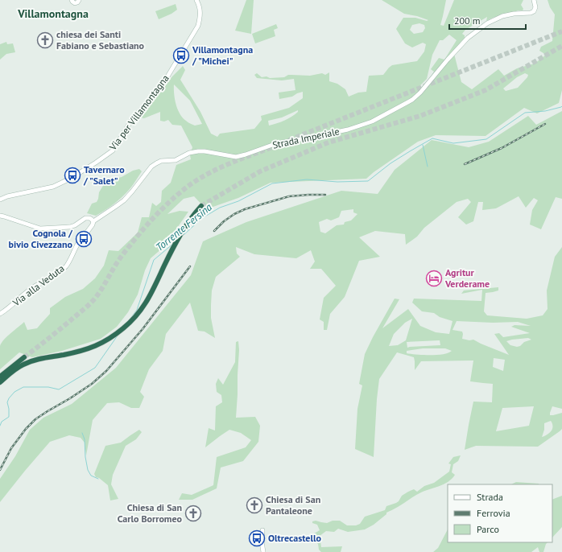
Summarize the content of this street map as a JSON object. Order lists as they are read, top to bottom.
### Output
{
  "streets": {
    "street": ["Via per Villamontagna", "Strada Imperiale", "Via alla Veduta"]
  },
  "crossings": [
    ["Strada Imperiale", "Via alla Veduta"]
  ],
  "districts": ["Villamontagna"],
  "water": ["Torrente Fersina"],
  "places": {
    "church": ["chiesa dei Santi Fabiano e Sebastiano", "Chiesa di San Pantaleone", "Chiesa di San Carlo Borromeo"],
    "bus stop": [
      "Villamontagna / \"Michei\"",
      "Tavernaro / \"Salet\"",
      "Cognola / bivio Civezzano",
      "Oltrecastello"
    ],
    "hotel": ["Agritur Verderame"]
  },
  "legend": ["Strada", "Ferrovia", "Parco"],
  "scale_bar": "200 m"
}
